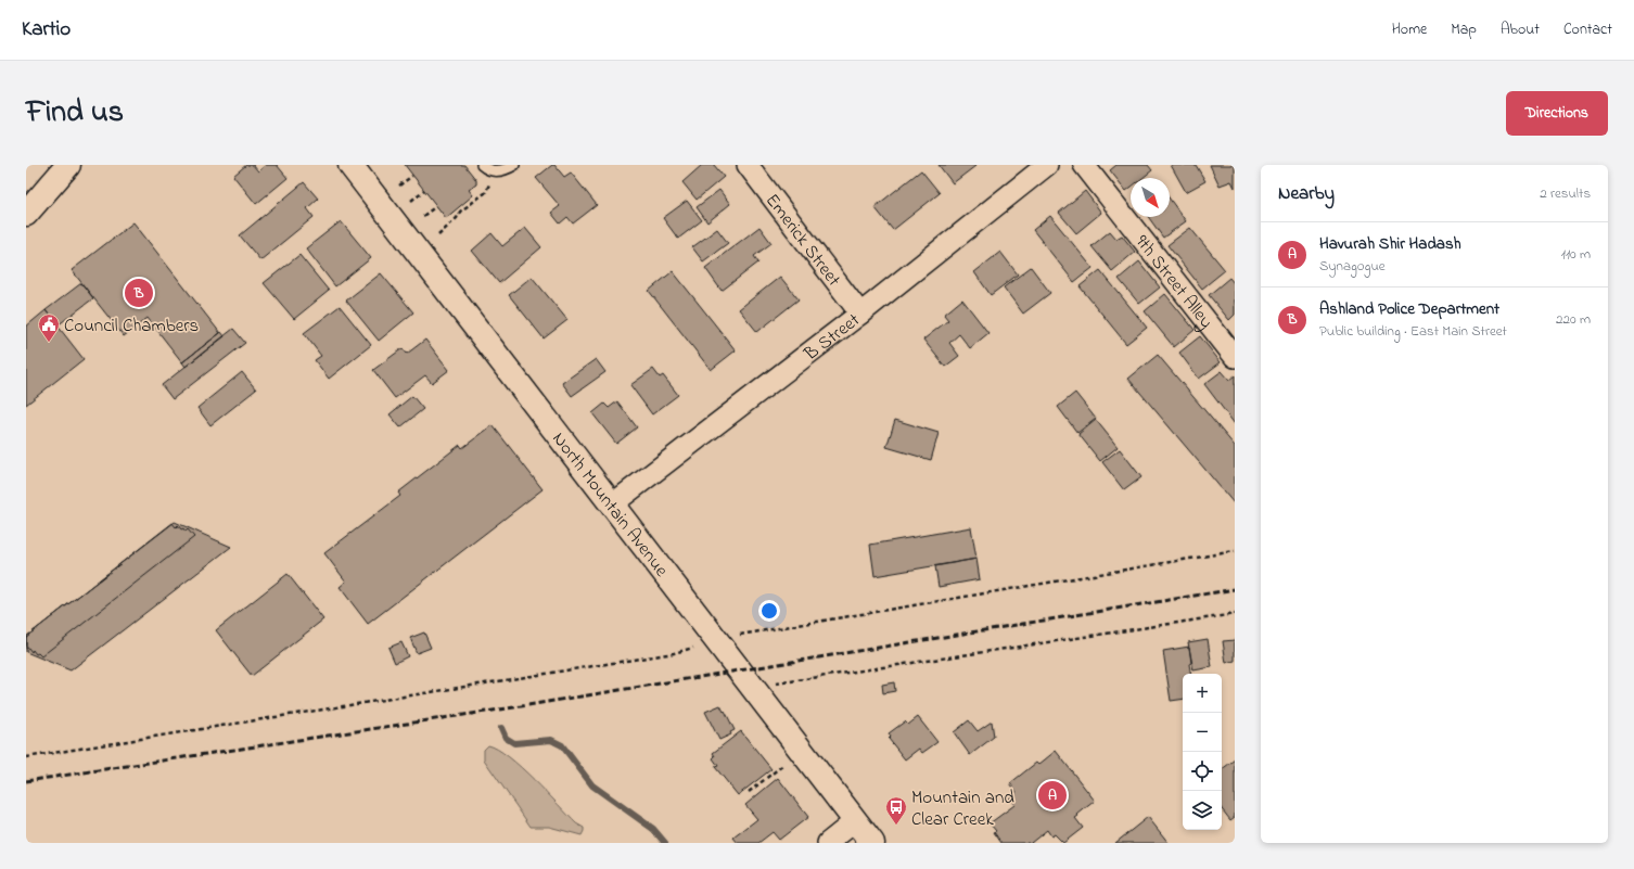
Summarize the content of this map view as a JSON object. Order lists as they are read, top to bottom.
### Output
{
  "streets": {
    "street": [
      "Emerick Street",
      "9th Street Alley",
      "B Street",
      "North Mountain Avenue"
    ]
  },
  "crossings": [
    ["Emerick Street", "B Street"],
    ["B Street", "North Mountain Avenue"]
  ],
  "places": {
    "public building": ["Council Chambers"],
    "bus stop": ["Mountain and Clear Creek"]
  },
  "north": "bottom right",
  "page": {
    "header": "Kartio",
    "nav": [
      "Home",
      "Map",
      "About",
      "Contact"
    ],
    "title": "Find us",
    "buttons": "Directions",
    "heading": ["Nearby", "2 results"],
    "list": [
      {
        "mark": "A",
        "name": "Havurah Shir Hadash",
        "note": "Synagogue",
        "value": "110 m"
      },
      {
        "mark": "B",
        "name": "Ashland Police Department",
        "note": "Public building · East Main Street",
        "value": "220 m"
      }
    ],
    "pins": ["B", "A"],
    "map_buttons": ["+", "−"]
  }
}
